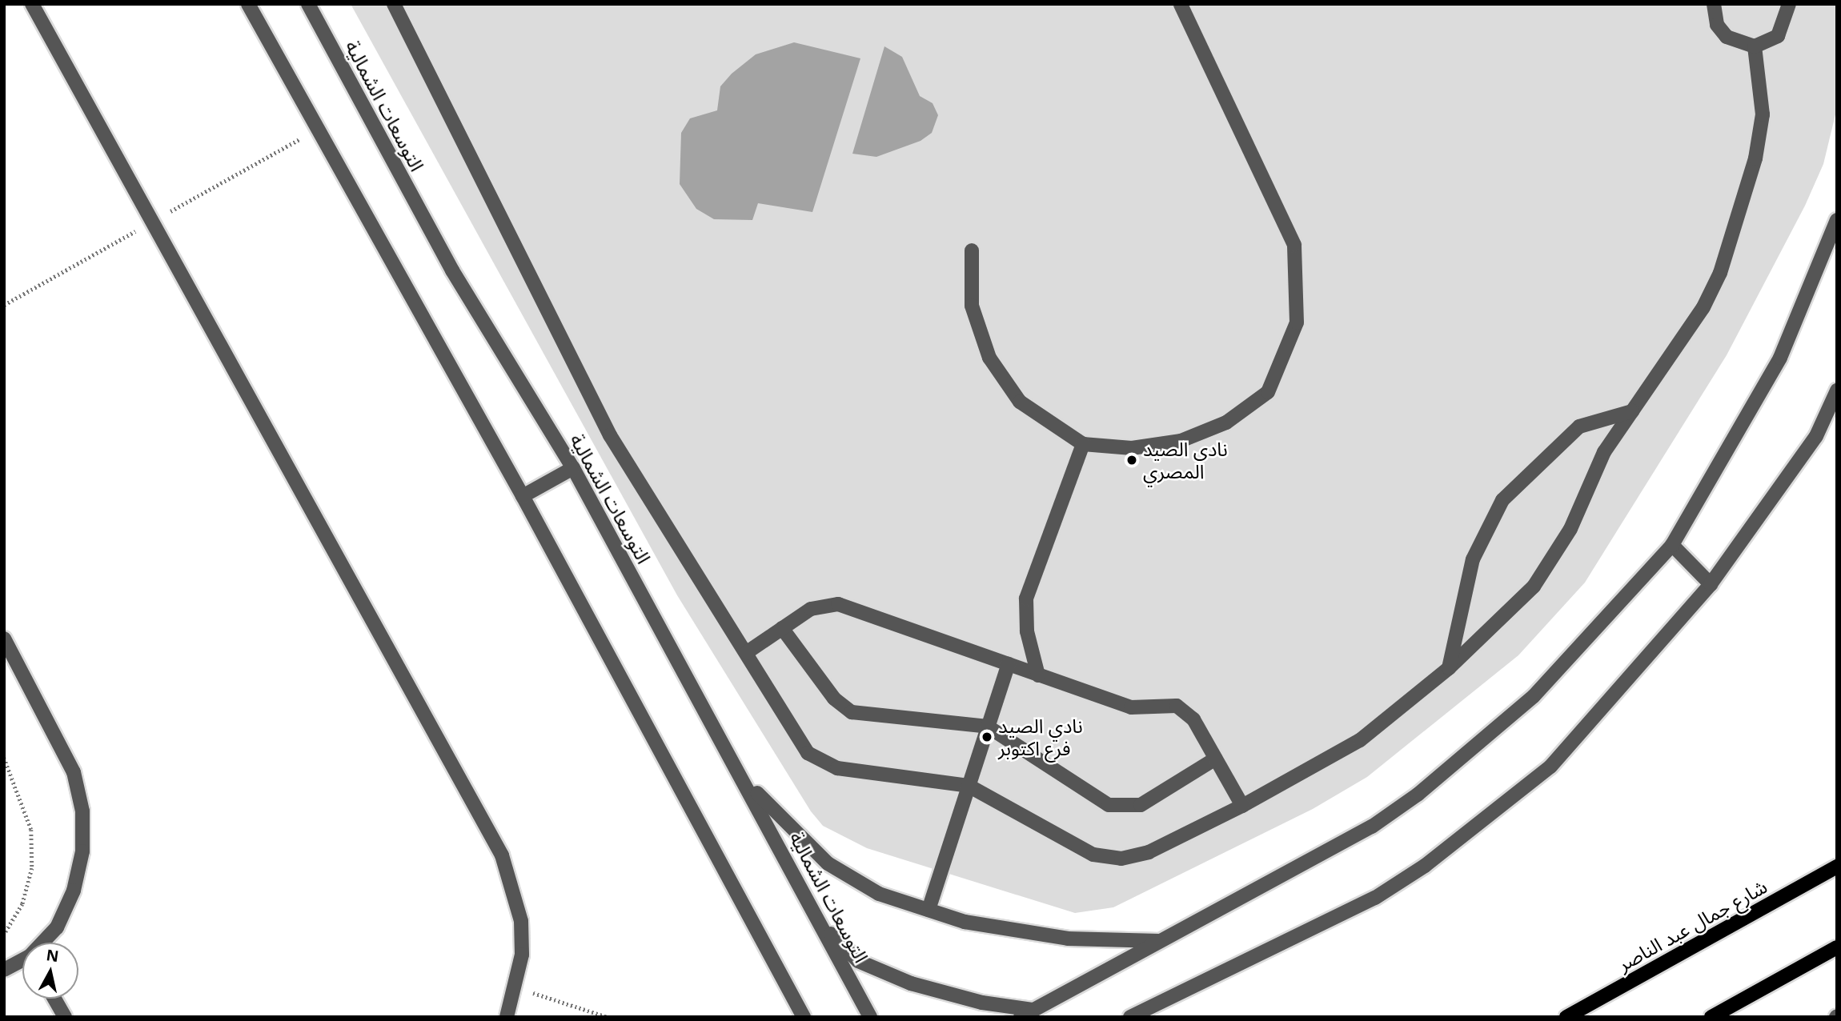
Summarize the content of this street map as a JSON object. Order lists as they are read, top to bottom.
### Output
{
  "streets": {
    "main road": ["شارع جمال عبد الناصر"],
    "street": ["التوسعات الشمالية"]
  },
  "places": ["نادى الصيد المصري", "نادي الصيد فرع اكتوبر"],
  "north": "top"
}
